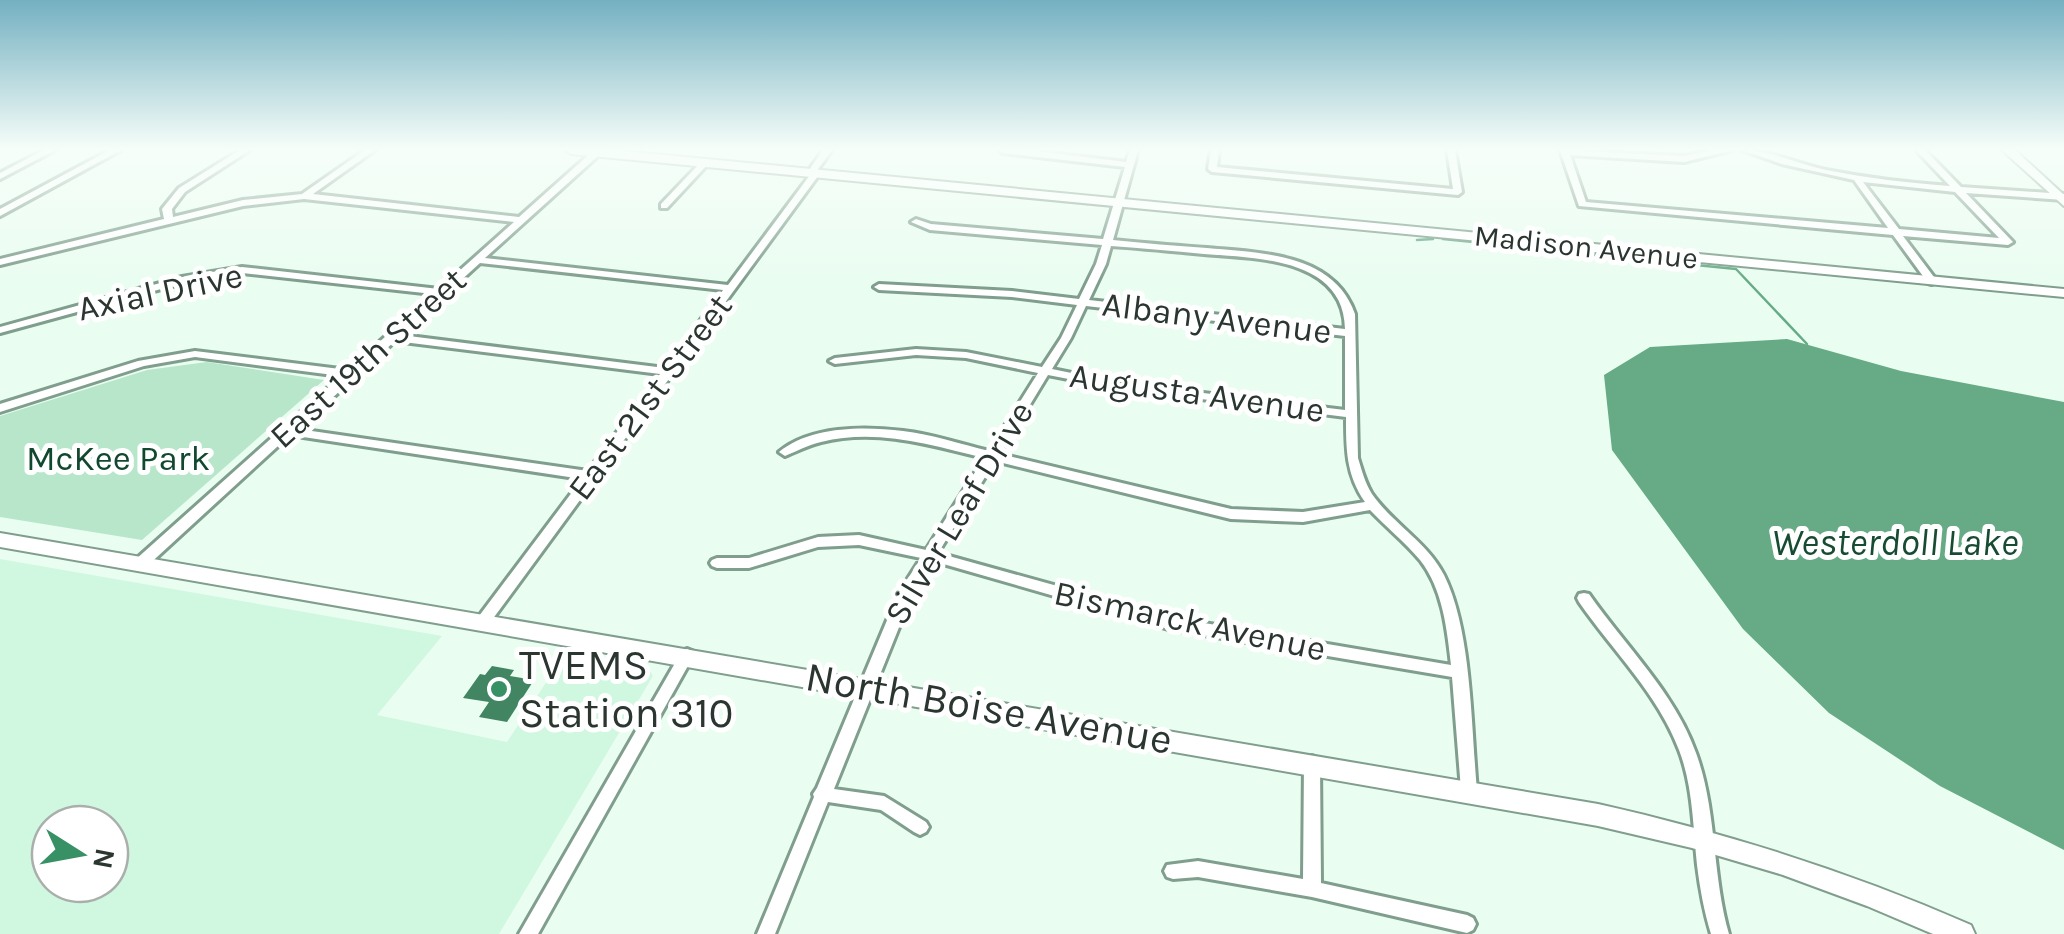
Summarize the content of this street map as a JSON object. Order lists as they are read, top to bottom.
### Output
{
  "streets": {
    "main road": ["Madison Avenue", "North Boise Avenue"],
    "street": [
      "Axial Drive",
      "Albany Avenue",
      "East 19th Street",
      "Augusta Avenue",
      "East 21st Street",
      "Silver Leaf Drive",
      "Bismarck Avenue"
    ]
  },
  "crossings": [
    ["Madison Avenue", "Silver Leaf Drive"],
    ["Axial Drive", "East 19th Street"],
    ["Albany Avenue", "Silver Leaf Drive"],
    ["East 19th Street", "North Boise Avenue"],
    ["Augusta Avenue", "Silver Leaf Drive"],
    ["East 21st Street", "North Boise Avenue"],
    ["Silver Leaf Drive", "Bismarck Avenue"],
    ["Silver Leaf Drive", "North Boise Avenue"]
  ],
  "water": ["Westerdoll Lake"],
  "parks": ["McKee Park"],
  "places": ["TVEMS Station 310"],
  "north": "right"
}
